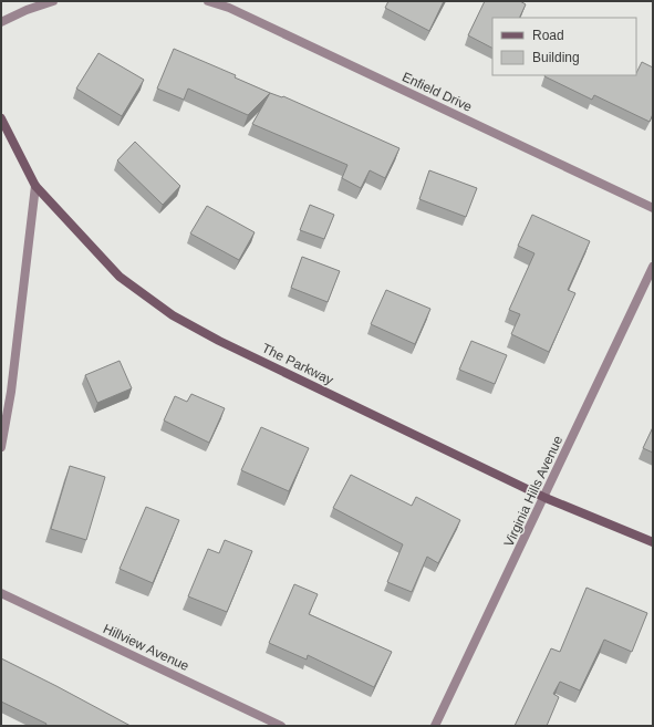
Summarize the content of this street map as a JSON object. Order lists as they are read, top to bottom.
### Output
{
  "streets": {
    "street": [
      "Enfield Drive",
      "The Parkway",
      "Virginia Hills Avenue",
      "Hillview Avenue"
    ]
  },
  "crossings": [
    ["The Parkway", "Virginia Hills Avenue"]
  ],
  "legend": ["Road", "Building"]
}
